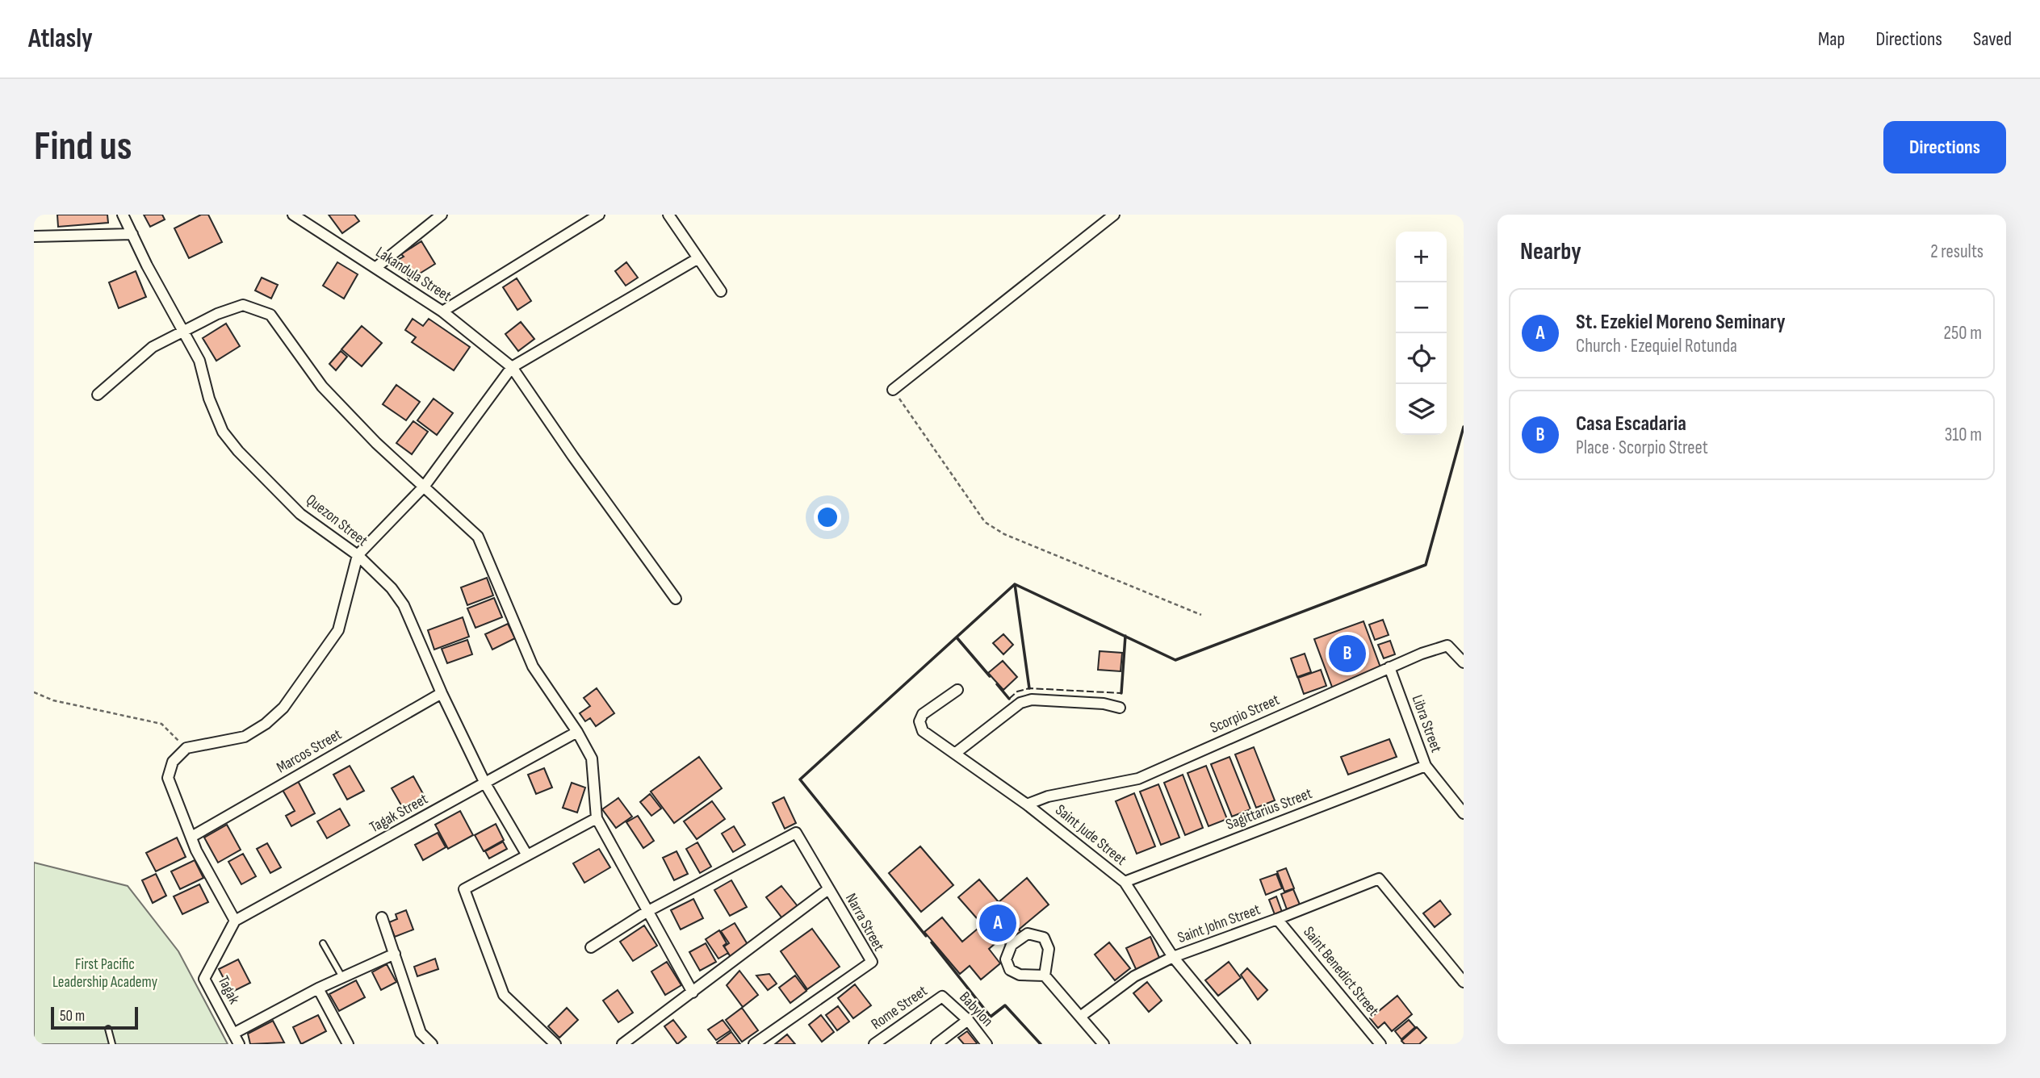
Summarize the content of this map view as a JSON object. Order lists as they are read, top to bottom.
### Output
{
  "streets": {
    "street": [
      "Lakandula Street",
      "Quezon Street",
      "Scorpio Street",
      "Libra Street",
      "Marcos Street",
      "Sagittarius Street",
      "Tagak Street",
      "Saint Jude Street",
      "Narra Street",
      "Saint John Street",
      "Saint Benedict Street",
      "Tagak",
      "Rome Street",
      "Babylon"
    ]
  },
  "crossings": [
    ["Quezon Street", "Marcos Street"],
    ["Quezon Street", "Tagak Street"],
    ["Scorpio Street", "Libra Street"],
    ["Scorpio Street", "Saint Jude Street"],
    ["Libra Street", "Sagittarius Street"],
    ["Sagittarius Street", "Saint Jude Street"],
    ["Tagak Street", "Tagak"],
    ["Saint Jude Street", "Saint John Street"],
    ["Saint John Street", "Saint Benedict Street"],
    ["Rome Street", "Babylon"]
  ],
  "parks": ["First Pacific Leadership Academy"],
  "scale_bar": "50 m",
  "page": {
    "header": "Atlasly",
    "nav": ["Map", "Directions", "Saved"],
    "buttons": "Directions",
    "title": "Find us",
    "heading": ["Nearby", "2 results"],
    "map_buttons": ["+", "−"],
    "list": [
      {
        "mark": "A",
        "name": "St. Ezekiel Moreno Seminary",
        "note": "Church · Ezequiel Rotunda",
        "value": "250 m"
      },
      {
        "mark": "B",
        "name": "Casa Escadaria",
        "note": "Place · Scorpio Street",
        "value": "310 m"
      }
    ],
    "pins": ["B", "A"],
    "scale": "50 m"
  }
}
